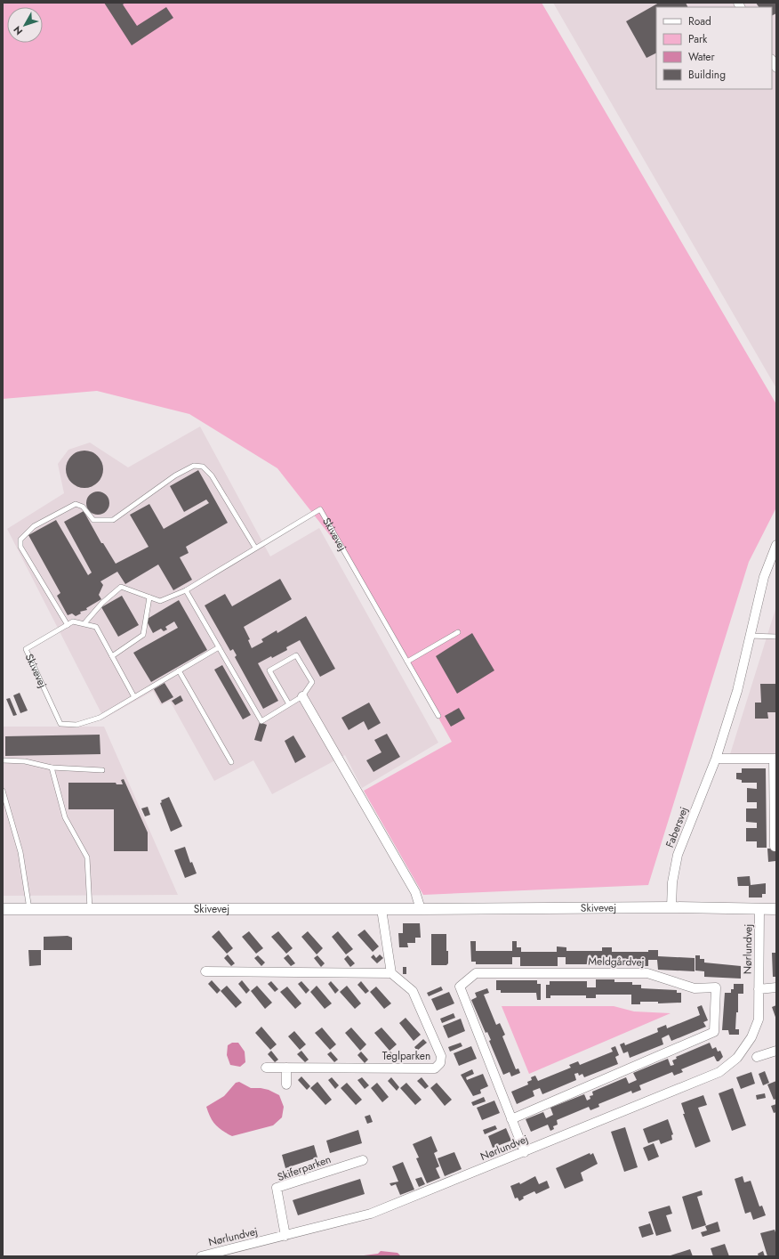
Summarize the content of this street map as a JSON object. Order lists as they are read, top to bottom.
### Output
{
  "streets": {
    "street": [
      "Skivevej",
      "Fabersvej",
      "Nørlundvej",
      "Meldgårdvej",
      "Teglparken",
      "Skiferparken"
    ]
  },
  "crossings": [
    ["Skivevej", "Fabersvej"],
    ["Skivevej", "Nørlundvej"],
    ["Nørlundvej", "Meldgårdvej"],
    ["Nørlundvej", "Skiferparken"]
  ],
  "legend": [
    "Road",
    "Park",
    "Water",
    "Building"
  ],
  "north": "bottom left"
}
